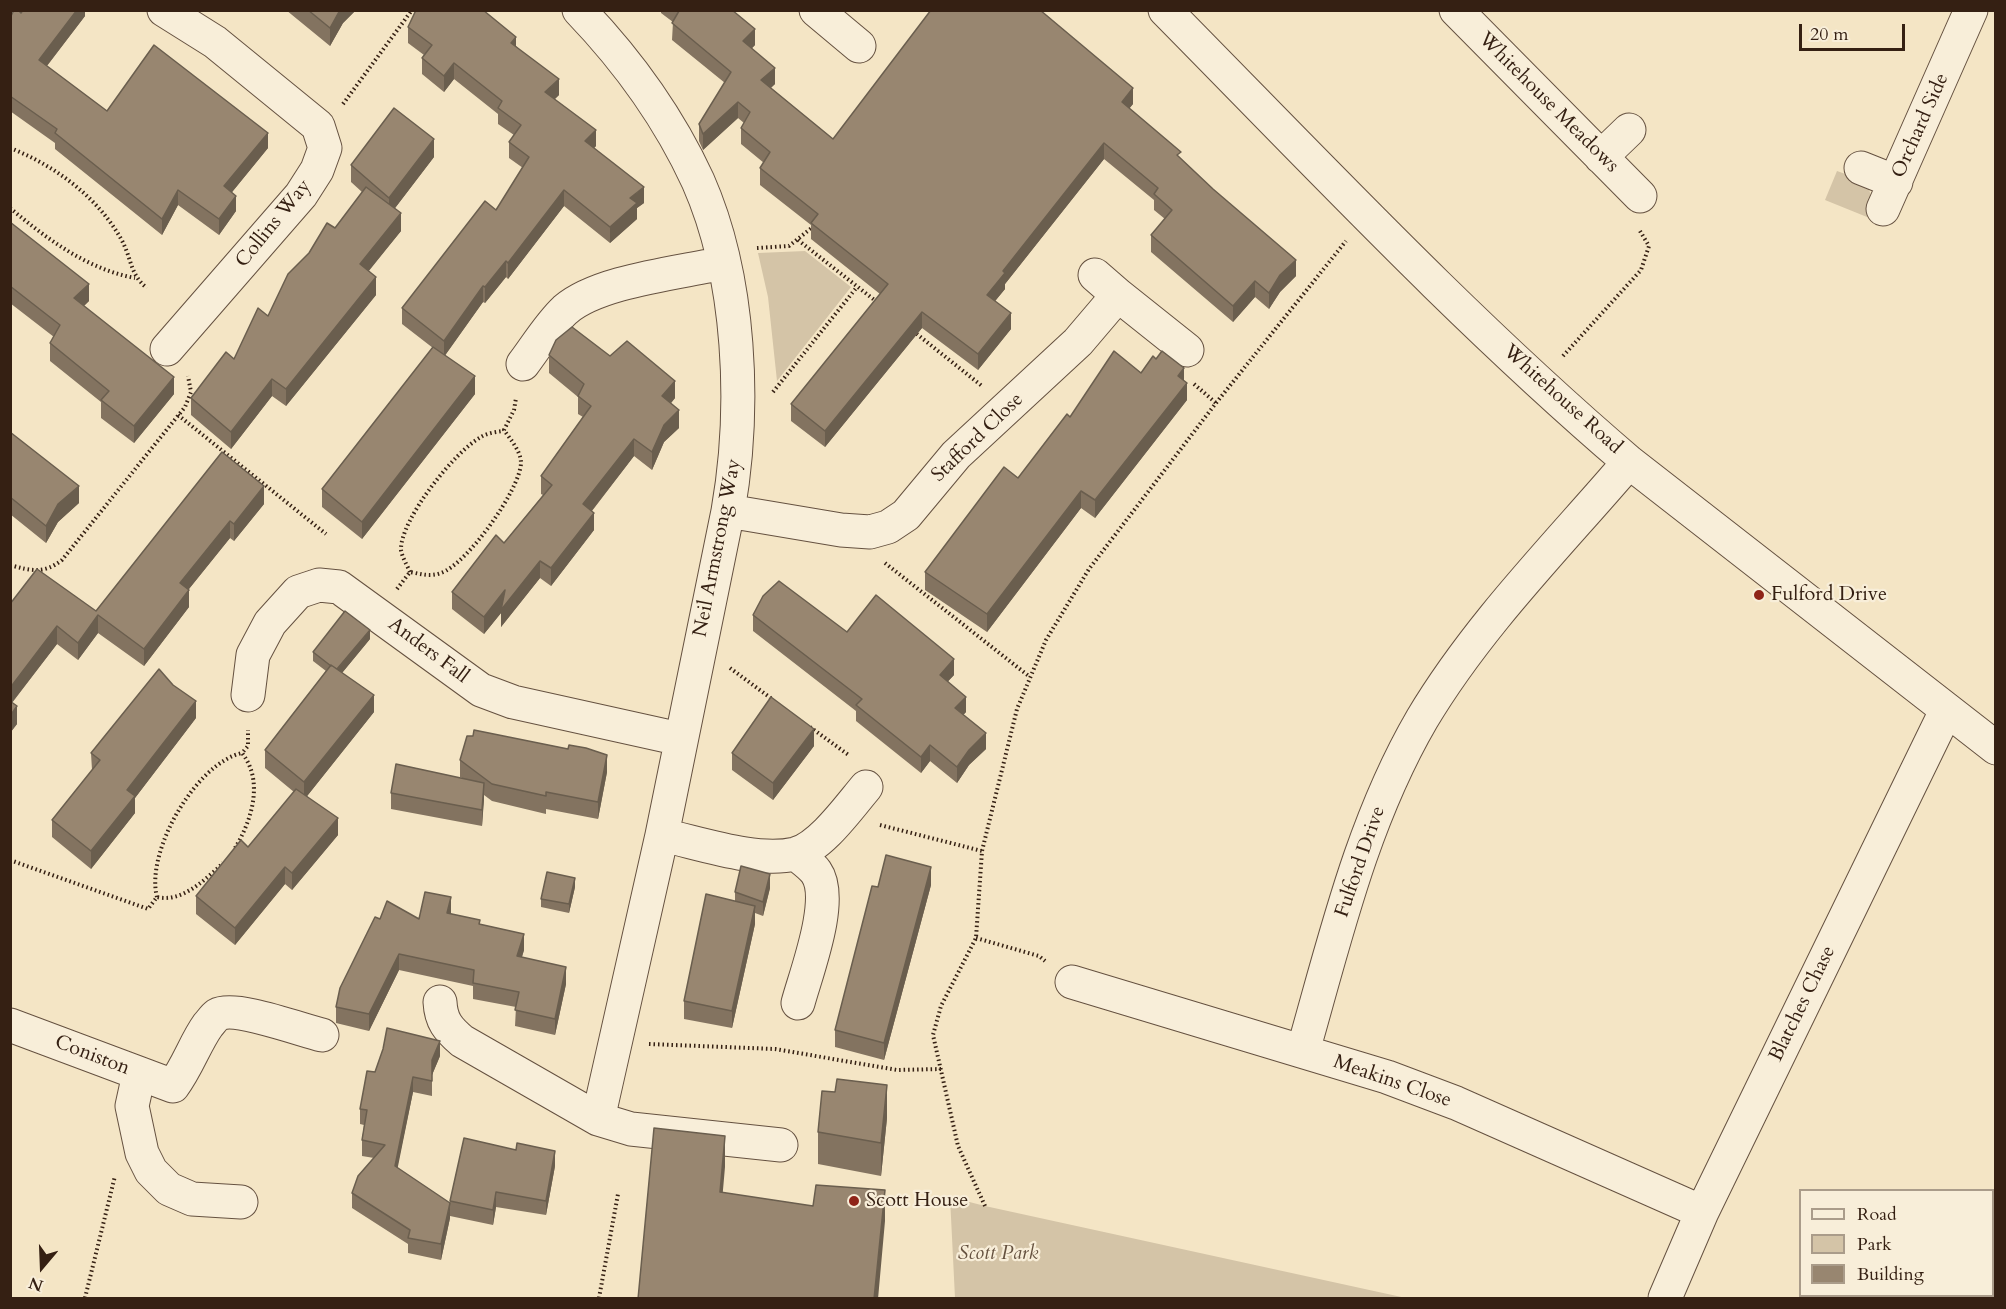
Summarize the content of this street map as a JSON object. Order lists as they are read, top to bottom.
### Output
{
  "streets": {
    "street": [
      "Whitehouse Meadows",
      "Orchard Side",
      "Collins Way",
      "Whitehouse Road",
      "Stafford Close",
      "Neil Armstrong Way",
      "Anders Fall",
      "Fulford Drive",
      "Blatches Chase",
      "Coniston",
      "Meakins Close"
    ]
  },
  "crossings": [
    ["Whitehouse Road", "Fulford Drive"],
    ["Whitehouse Road", "Blatches Chase"],
    ["Stafford Close", "Neil Armstrong Way"],
    ["Neil Armstrong Way", "Anders Fall"],
    ["Fulford Drive", "Meakins Close"],
    ["Blatches Chase", "Meakins Close"]
  ],
  "parks": ["Scott Park"],
  "places": ["Fulford Drive", "Scott House"],
  "legend": ["Road", "Park", "Building"],
  "scale_bar": "20 m",
  "north": "bottom"
}
